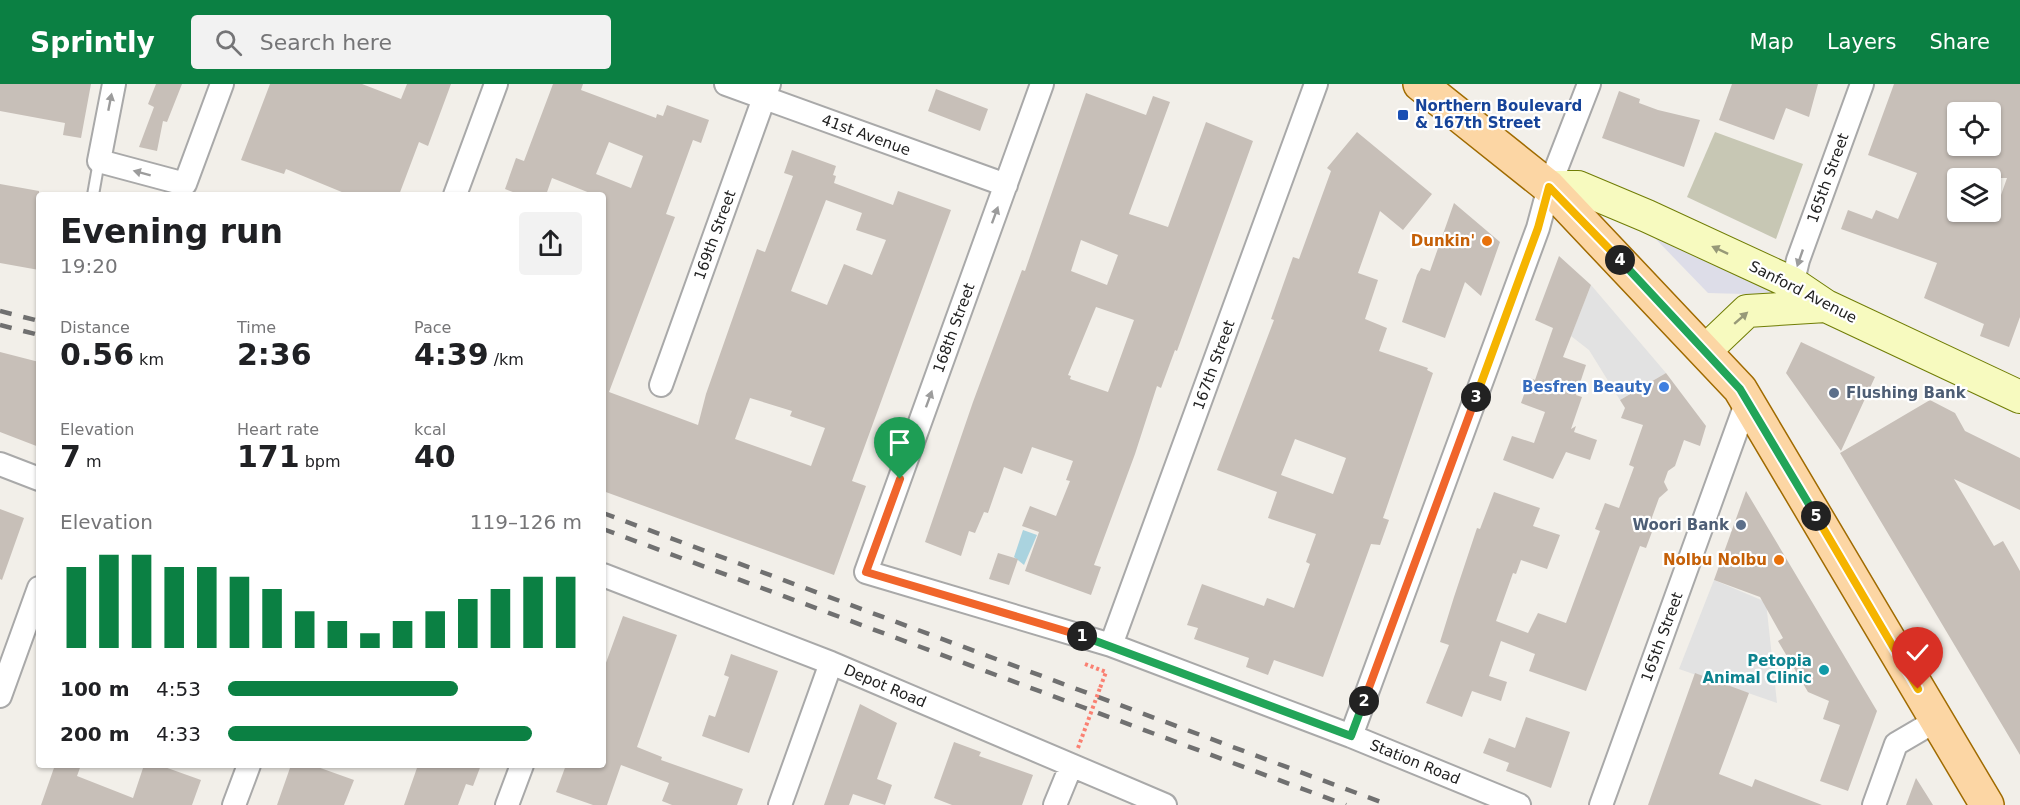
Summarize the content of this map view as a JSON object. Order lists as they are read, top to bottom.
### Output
{
  "streets": {
    "street": [
      "41st Avenue",
      "165th Street",
      "169th Street",
      "Sanford Avenue",
      "168th Street",
      "167th Street",
      "Depot Road",
      "Station Road"
    ]
  },
  "crossings": [
    ["41st Avenue", "169th Street"],
    ["41st Avenue", "168th Street"],
    ["165th Street", "Sanford Avenue"],
    ["168th Street", "Station Road"],
    ["167th Street", "Station Road"]
  ],
  "one_way": ["Sanford Avenue", "168th Street"],
  "places": {
    "transit": ["Northern Boulevard & 167th Street"],
    "other": [
      "Dunkin'",
      "Besfren Beauty",
      "Flushing Bank",
      "Woori Bank",
      "Nolbu Nolbu",
      "Petopia Animal Clinic"
    ]
  },
  "page": {
    "header": "Sprintly",
    "search": "Search here",
    "nav": ["Map", "Layers", "Share"],
    "heading": ["Evening run", "19:20"],
    "pins": [
      "4",
      "3",
      "5",
      "1",
      "2"
    ],
    "stats": [
      ["Distance", "0.56 km"],
      ["Time", "2:36"],
      ["Pace", "4:39 /km"],
      ["Elevation", "7 m"],
      ["Heart rate", "171 bpm"],
      ["kcal", "40"]
    ],
    "chart": ["Elevation", "119–126 m"],
    "list": [
      {
        "name": "100 m",
        "note": "4:53"
      },
      {
        "name": "200 m",
        "note": "4:33"
      }
    ]
  }
}
